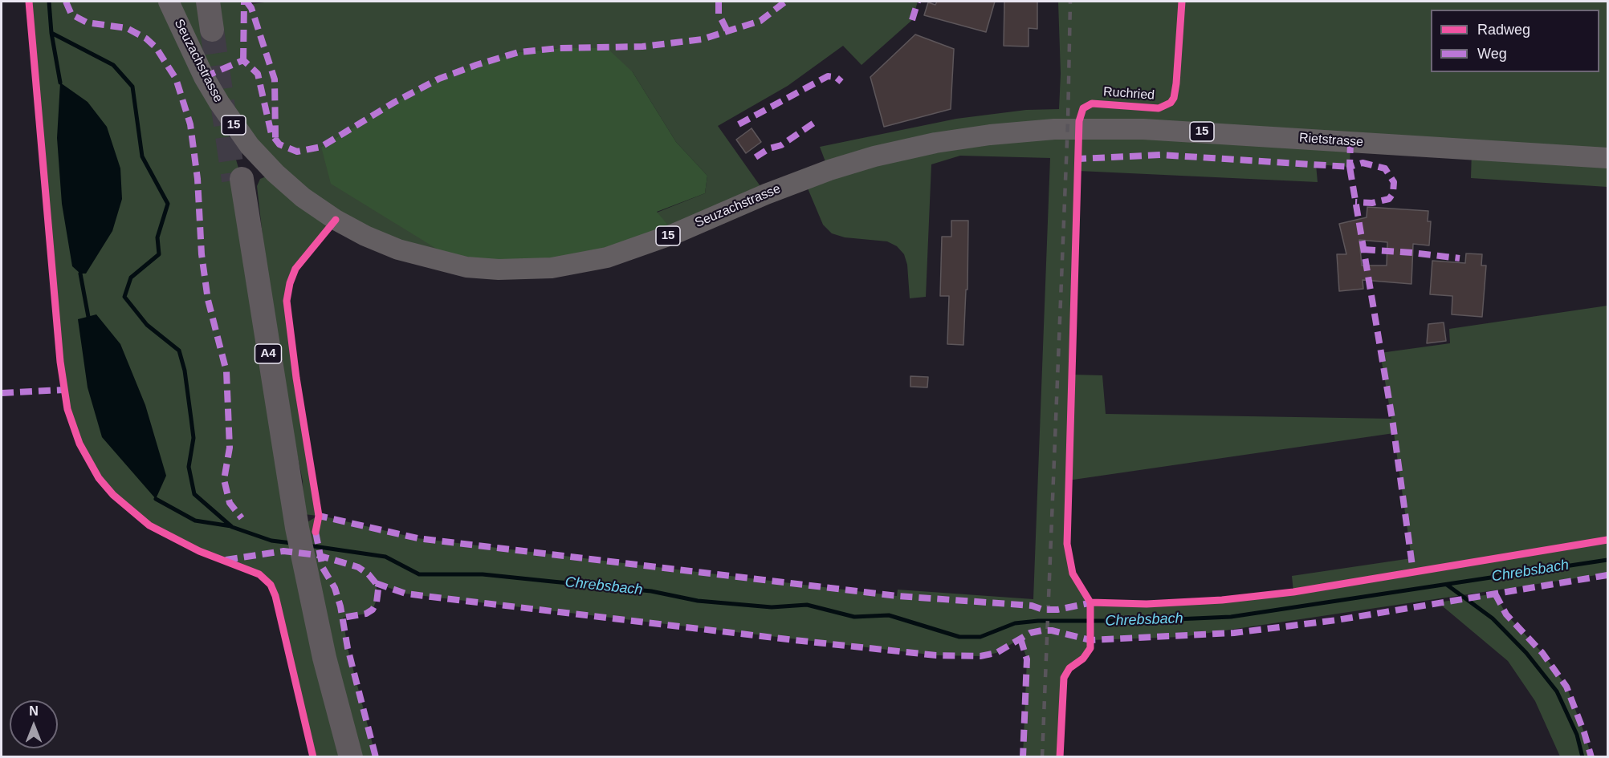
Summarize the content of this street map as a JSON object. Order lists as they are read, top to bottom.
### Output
{
  "streets": {
    "highway": ["A4"],
    "main road": ["Seuzachstrasse", "15", "Rietstrasse"],
    "cycle path": ["Ruchried"]
  },
  "crossings": [
    ["Seuzachstrasse", "Rietstrasse"]
  ],
  "water": ["Chrebsbach"],
  "legend": ["Radweg", "Weg"],
  "north": "top"
}
